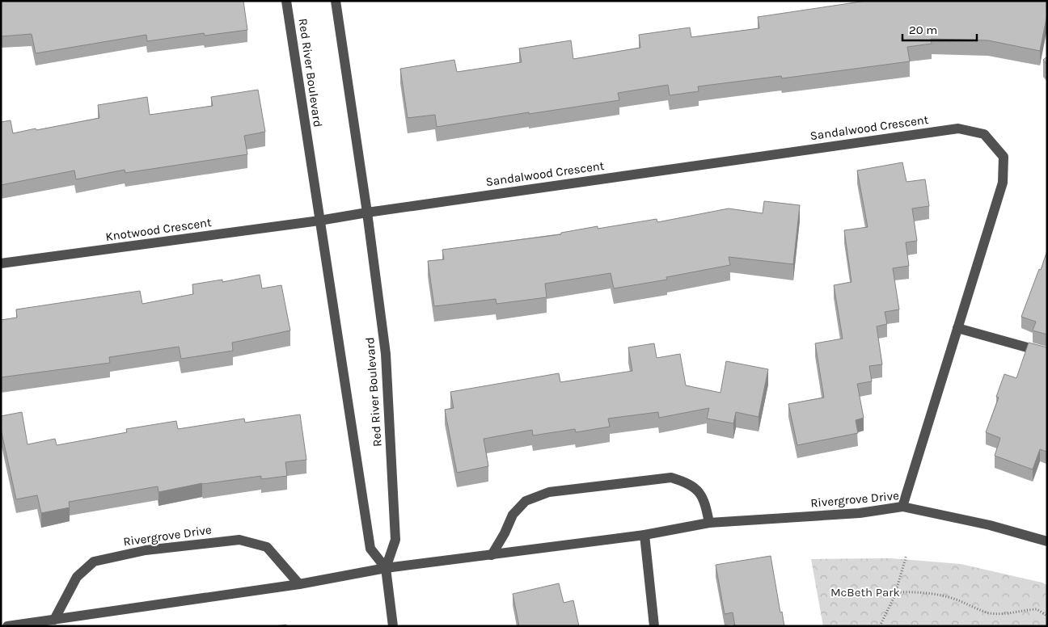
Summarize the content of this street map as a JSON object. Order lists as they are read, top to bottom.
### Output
{
  "streets": {
    "street": [
      "Red River Boulevard",
      "Sandalwood Crescent",
      "Knotwood Crescent",
      "Rivergrove Drive"
    ]
  },
  "crossings": [
    ["Red River Boulevard", "Sandalwood Crescent"],
    ["Red River Boulevard", "Knotwood Crescent"],
    ["Red River Boulevard", "Rivergrove Drive"],
    ["Sandalwood Crescent", "Rivergrove Drive"]
  ],
  "parks": ["McBeth Park"],
  "scale_bar": "20 m"
}
